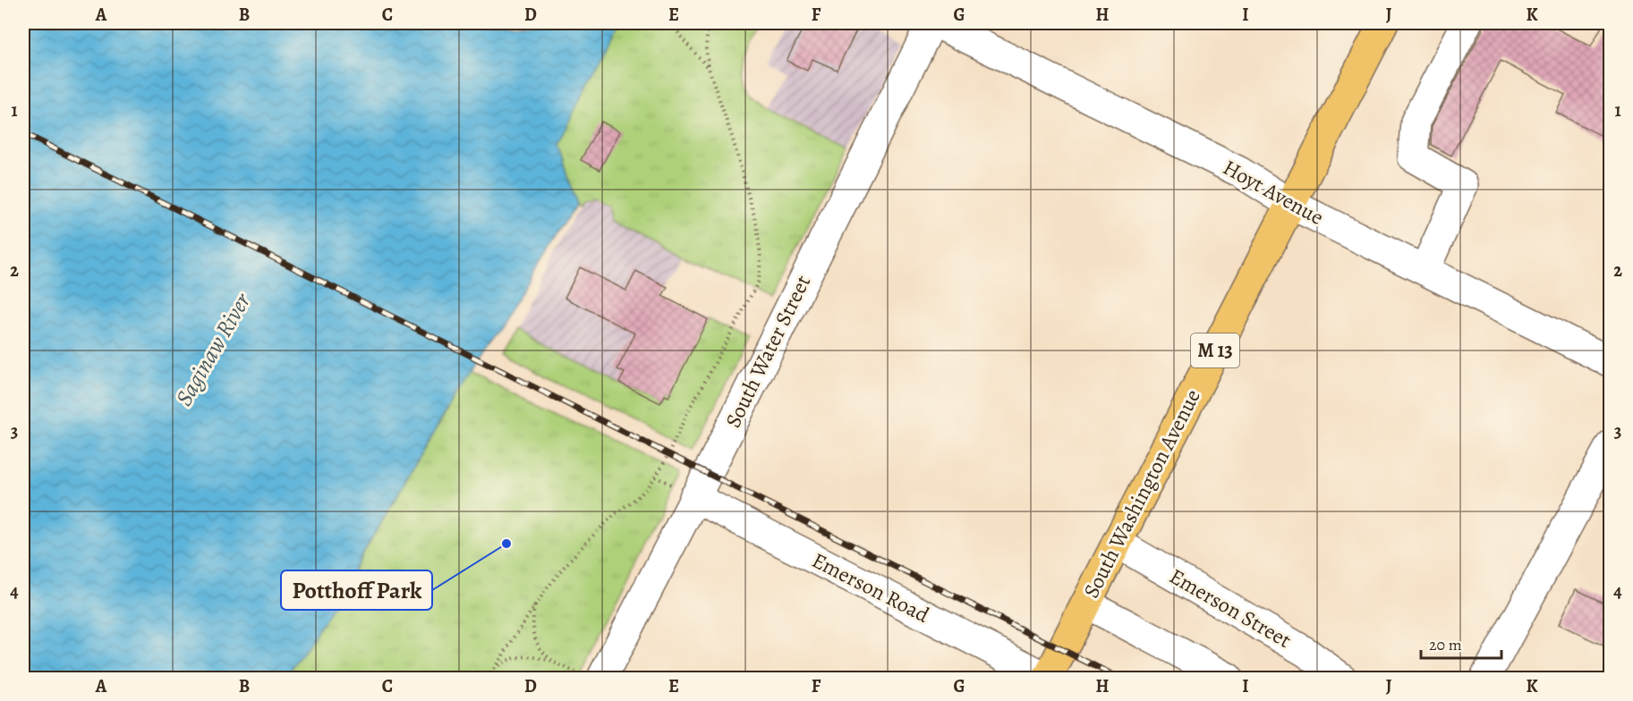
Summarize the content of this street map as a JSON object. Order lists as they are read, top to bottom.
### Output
{
  "streets": {
    "main road": ["M 13", "South Washington Avenue"],
    "street": [
      "Hoyt Avenue",
      "South Water Street",
      "Emerson Road",
      "Emerson Street"
    ]
  },
  "crossings": [
    ["Hoyt Avenue", "South Washington Avenue"],
    ["South Water Street", "Emerson Road"],
    ["South Washington Avenue", "Emerson Road"],
    ["South Washington Avenue", "Emerson Street"]
  ],
  "water": ["Saginaw River"],
  "places": ["Potthoff Park"],
  "scale_bar": "20 m",
  "grid": {
    "columns": [
      "A",
      "B",
      "C",
      "D",
      "E",
      "F",
      "G",
      "H",
      "I",
      "J",
      "K"
    ],
    "rows": [
      "1",
      "2",
      "3",
      "4"
    ]
  }
}
